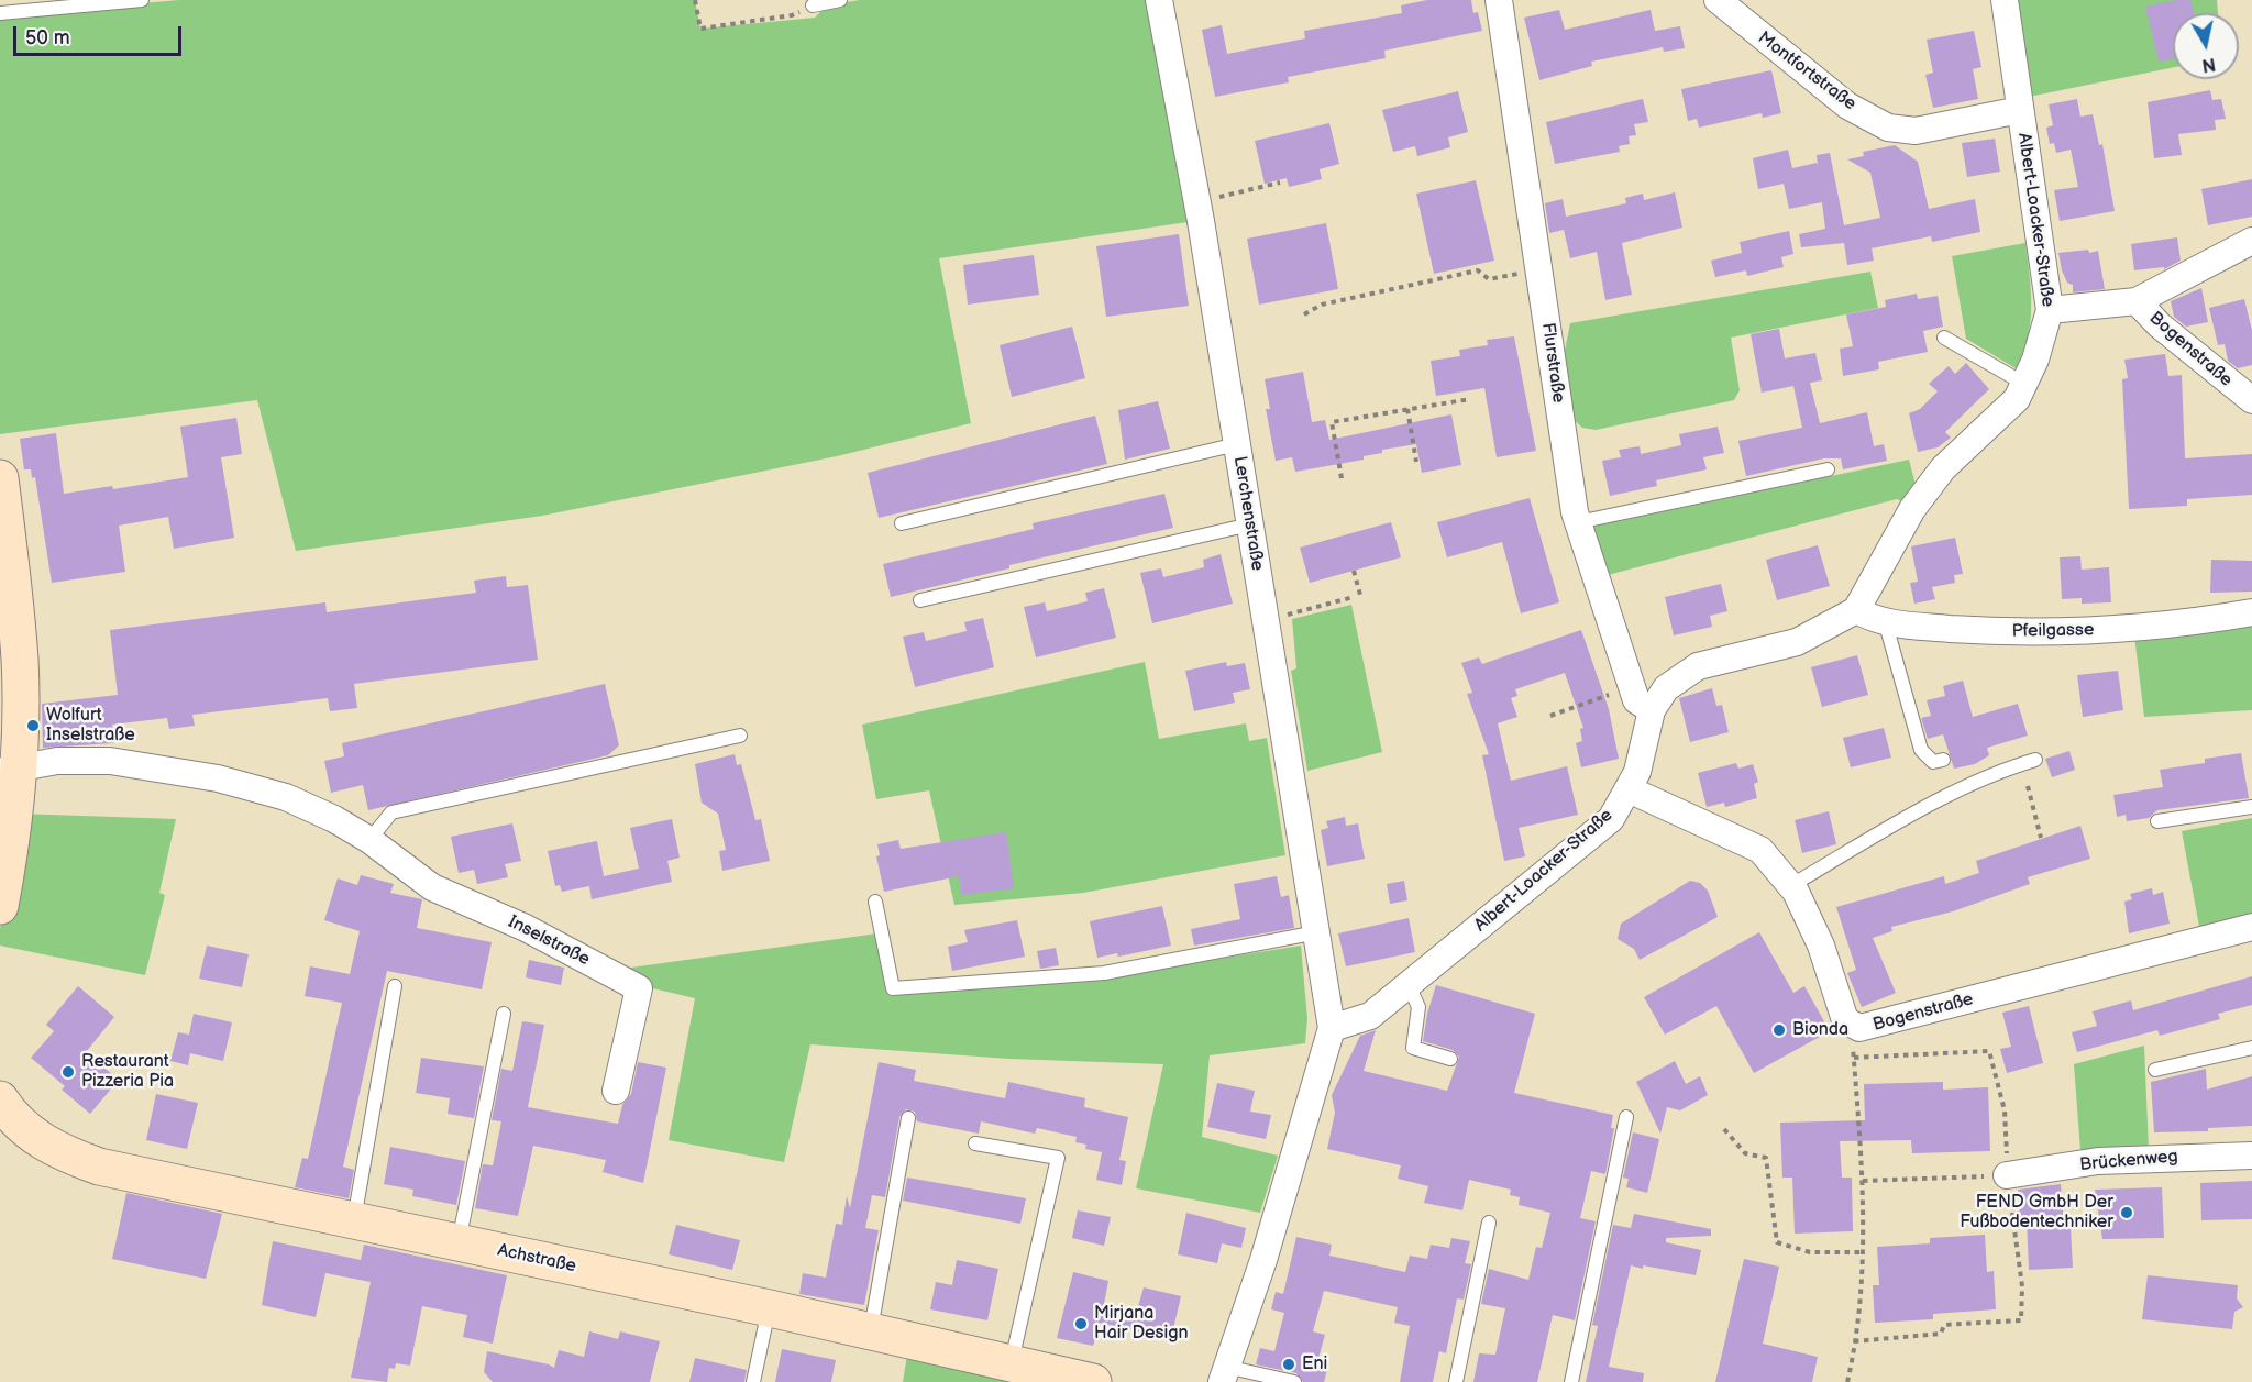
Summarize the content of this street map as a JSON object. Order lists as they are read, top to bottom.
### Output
{
  "streets": {
    "main road": ["Achstraße"],
    "street": [
      "Montfortstraße",
      "Albert-Loacker-Straße",
      "Bogenstraße",
      "Flurstraße",
      "Lerchenstraße",
      "Pfeilgasse",
      "Inselstraße",
      "Brückenweg"
    ]
  },
  "crossings": [
    ["Montfortstraße", "Albert-Loacker-Straße"],
    ["Albert-Loacker-Straße", "Bogenstraße"],
    ["Albert-Loacker-Straße", "Flurstraße"],
    ["Albert-Loacker-Straße", "Lerchenstraße"],
    ["Albert-Loacker-Straße", "Pfeilgasse"]
  ],
  "places": [
    "Wolfurt Inselstraße",
    "Bionda",
    "Restaurant Pizzeria Pia",
    "FEND GmbH Der Fußbodentechniker",
    "Mirjana Hair Design",
    "Eni"
  ],
  "scale_bar": "50 m",
  "north": "bottom"
}
